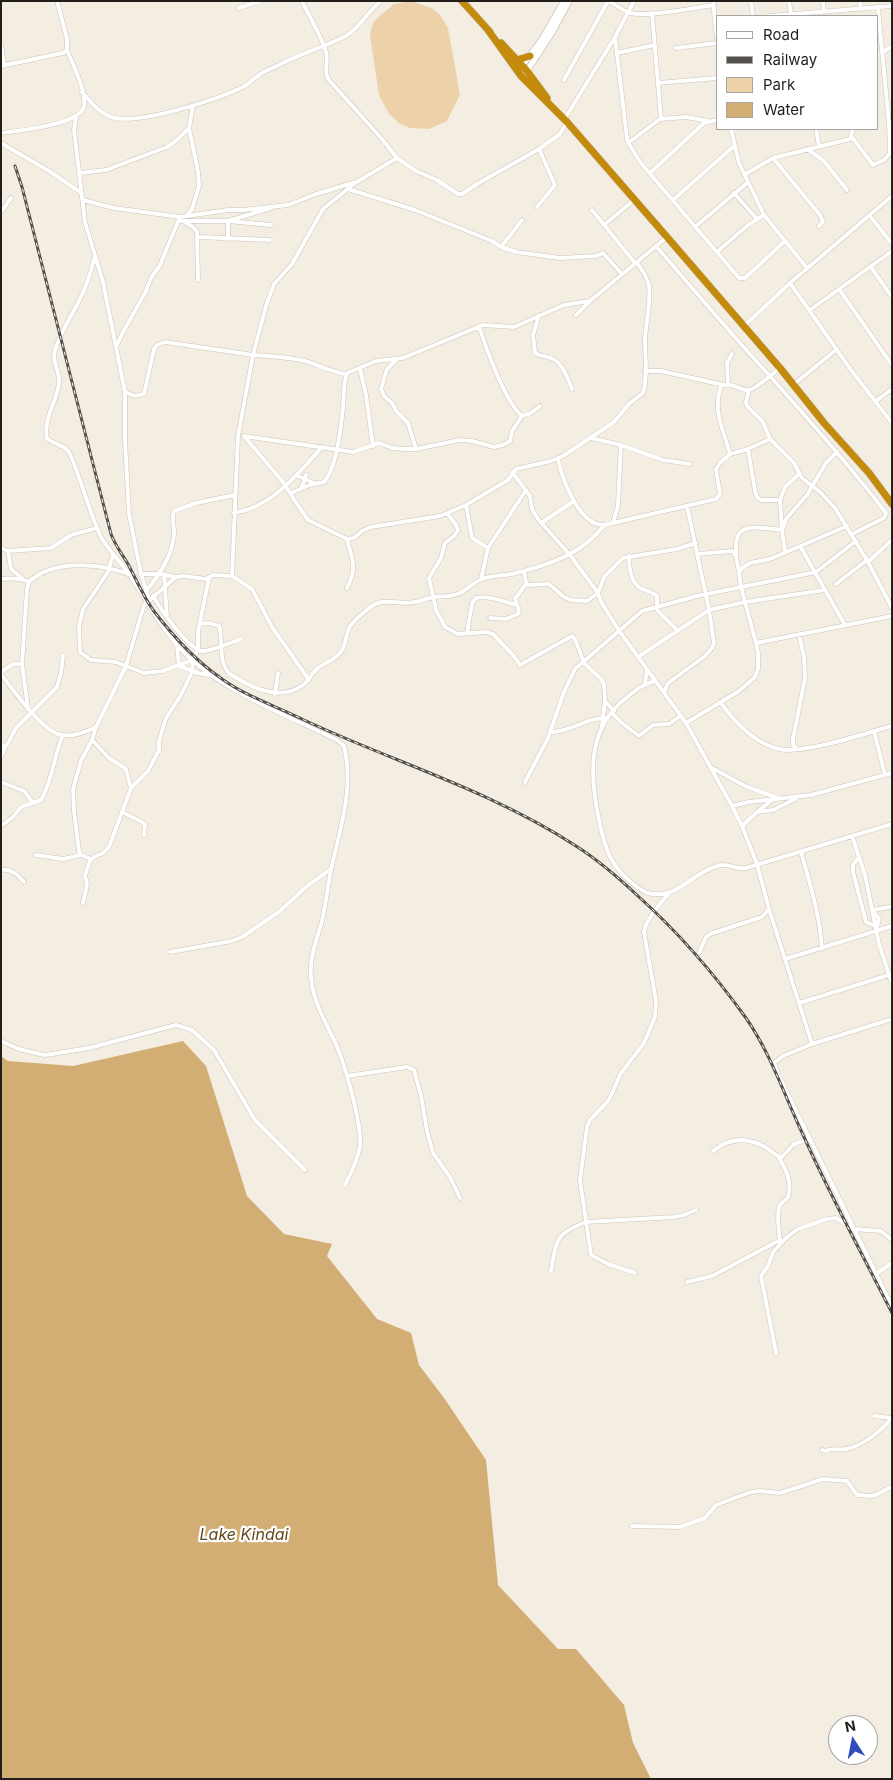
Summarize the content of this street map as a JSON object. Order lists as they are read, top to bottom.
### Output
{
  "water": ["Lake Kindai"],
  "legend": [
    "Road",
    "Railway",
    "Park",
    "Water"
  ],
  "north": "top"
}
